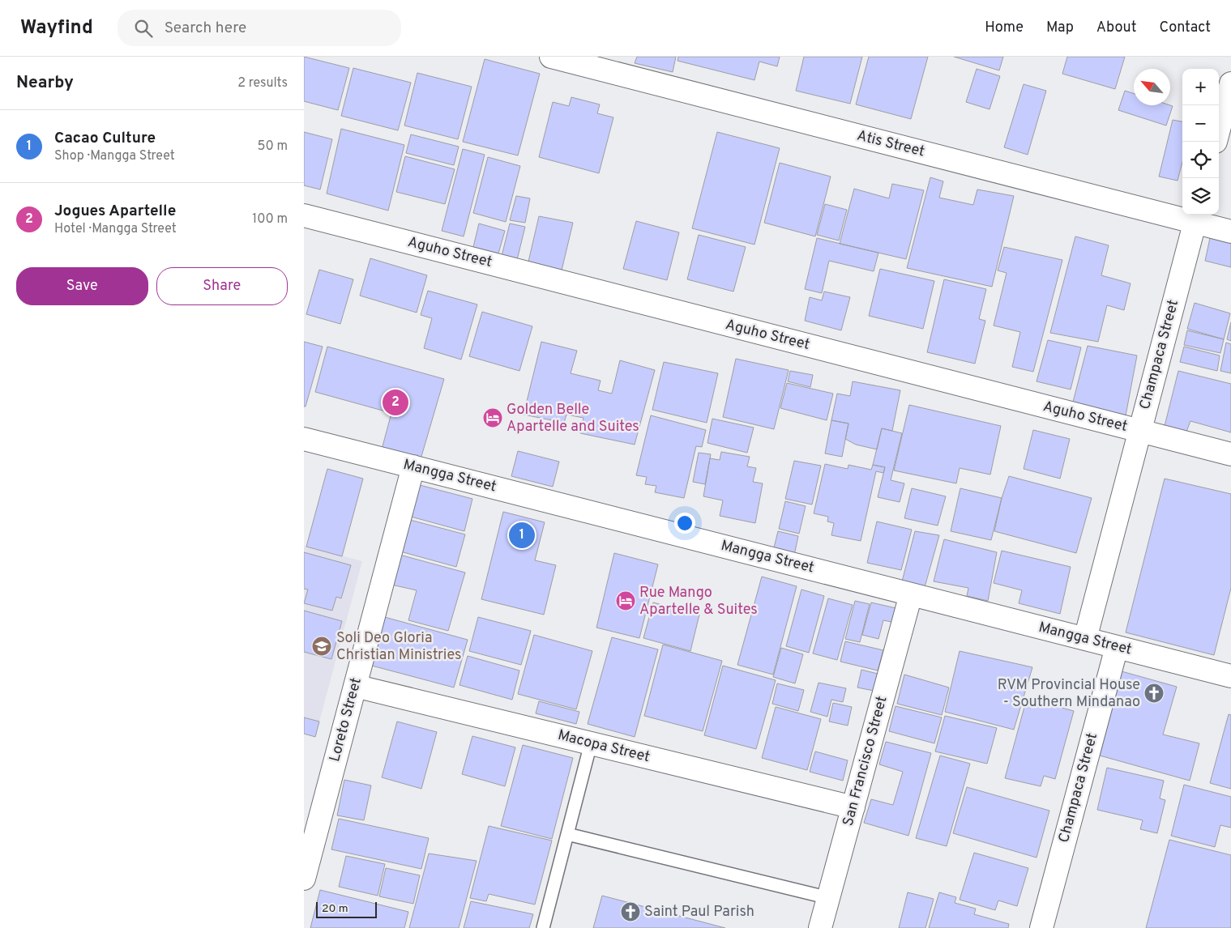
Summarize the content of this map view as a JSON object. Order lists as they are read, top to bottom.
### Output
{
  "streets": {
    "street": [
      "Atis Street",
      "Aguho Street",
      "Champaca Street",
      "Mangga Street",
      "Loreto Street",
      "Macopa Street",
      "San Francisco Street"
    ]
  },
  "crossings": [
    ["Atis Street", "Champaca Street"],
    ["Aguho Street", "Champaca Street"],
    ["Champaca Street", "Mangga Street"],
    ["Mangga Street", "Loreto Street"],
    ["Mangga Street", "San Francisco Street"],
    ["Loreto Street", "Macopa Street"],
    ["Macopa Street", "San Francisco Street"]
  ],
  "places": {
    "hotel": ["Golden Belle Apartelle and Suites", "Rue Mango Apartelle & Suites"],
    "school or university": ["Soli Deo Gloria Christian Ministries"],
    "church": ["RVM Provincial House - Southern Mindanao", "Saint Paul Parish"]
  },
  "scale_bar": "20 m",
  "north": "top left",
  "page": {
    "header": "Wayfind",
    "search": "Search here",
    "nav": [
      "Home",
      "Map",
      "About",
      "Contact"
    ],
    "heading": ["Nearby", "2 results"],
    "map_buttons": ["+", "−"],
    "list": [
      {
        "mark": "1",
        "name": "Cacao Culture",
        "note": "Shop · Mangga Street",
        "value": "50 m"
      },
      {
        "mark": "2",
        "name": "Jogues Apartelle",
        "note": "Hotel · Mangga Street",
        "value": "100 m"
      }
    ],
    "buttons": ["Save", "Share"],
    "pins": ["2", "1"],
    "scale": "20 m"
  }
}
